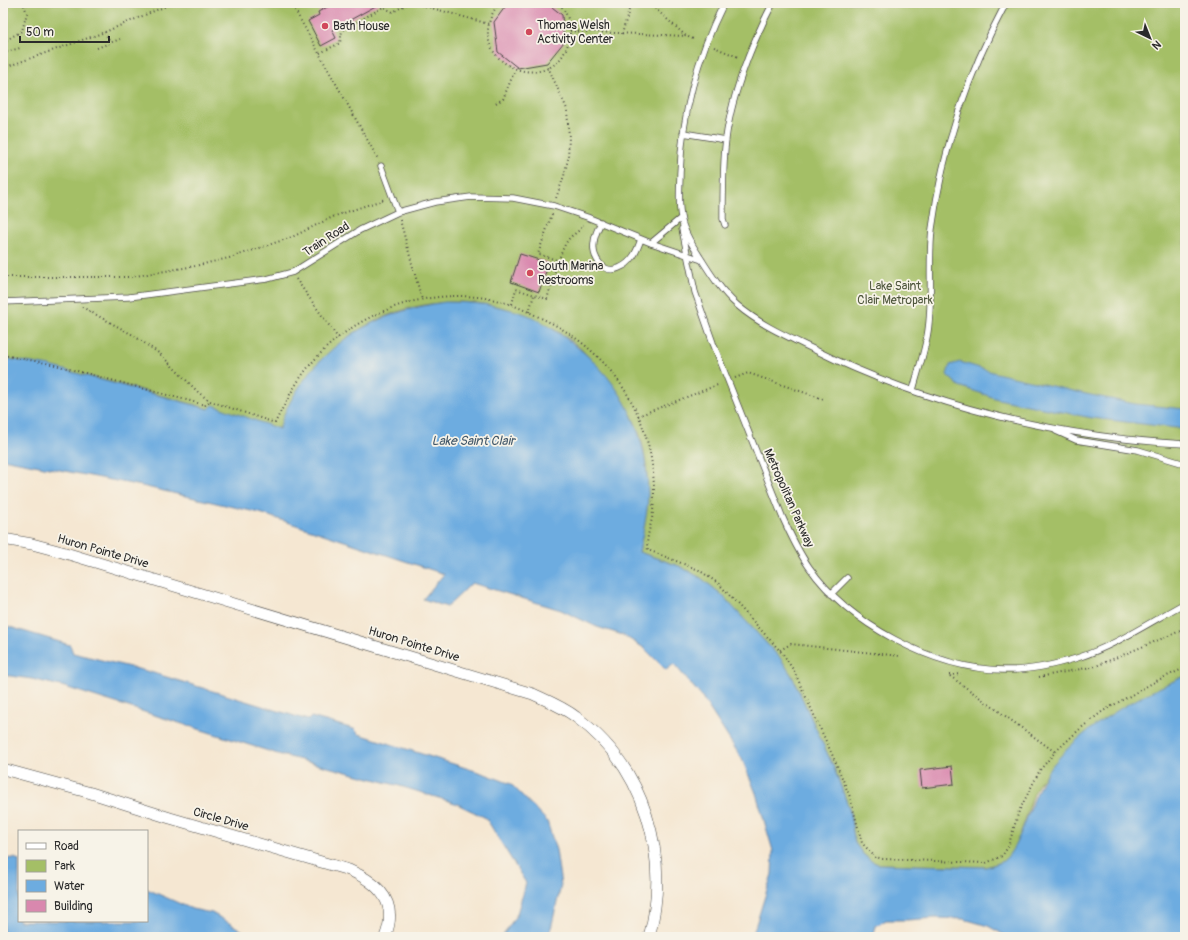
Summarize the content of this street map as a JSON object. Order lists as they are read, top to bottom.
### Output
{
  "streets": {
    "street": ["Huron Pointe Drive", "Circle Drive"],
    "lane": ["Train Road", "Metropolitan Parkway"]
  },
  "crossings": [
    ["Train Road", "Metropolitan Parkway"]
  ],
  "water": ["Lake Saint Clair"],
  "parks": ["Lake Saint Clair Metropark"],
  "places": ["Bath House", "Thomas Welsh Activity Center", "South Marina Restrooms"],
  "legend": [
    "Road",
    "Park",
    "Water",
    "Building"
  ],
  "scale_bar": "50 m",
  "north": "bottom right"
}
